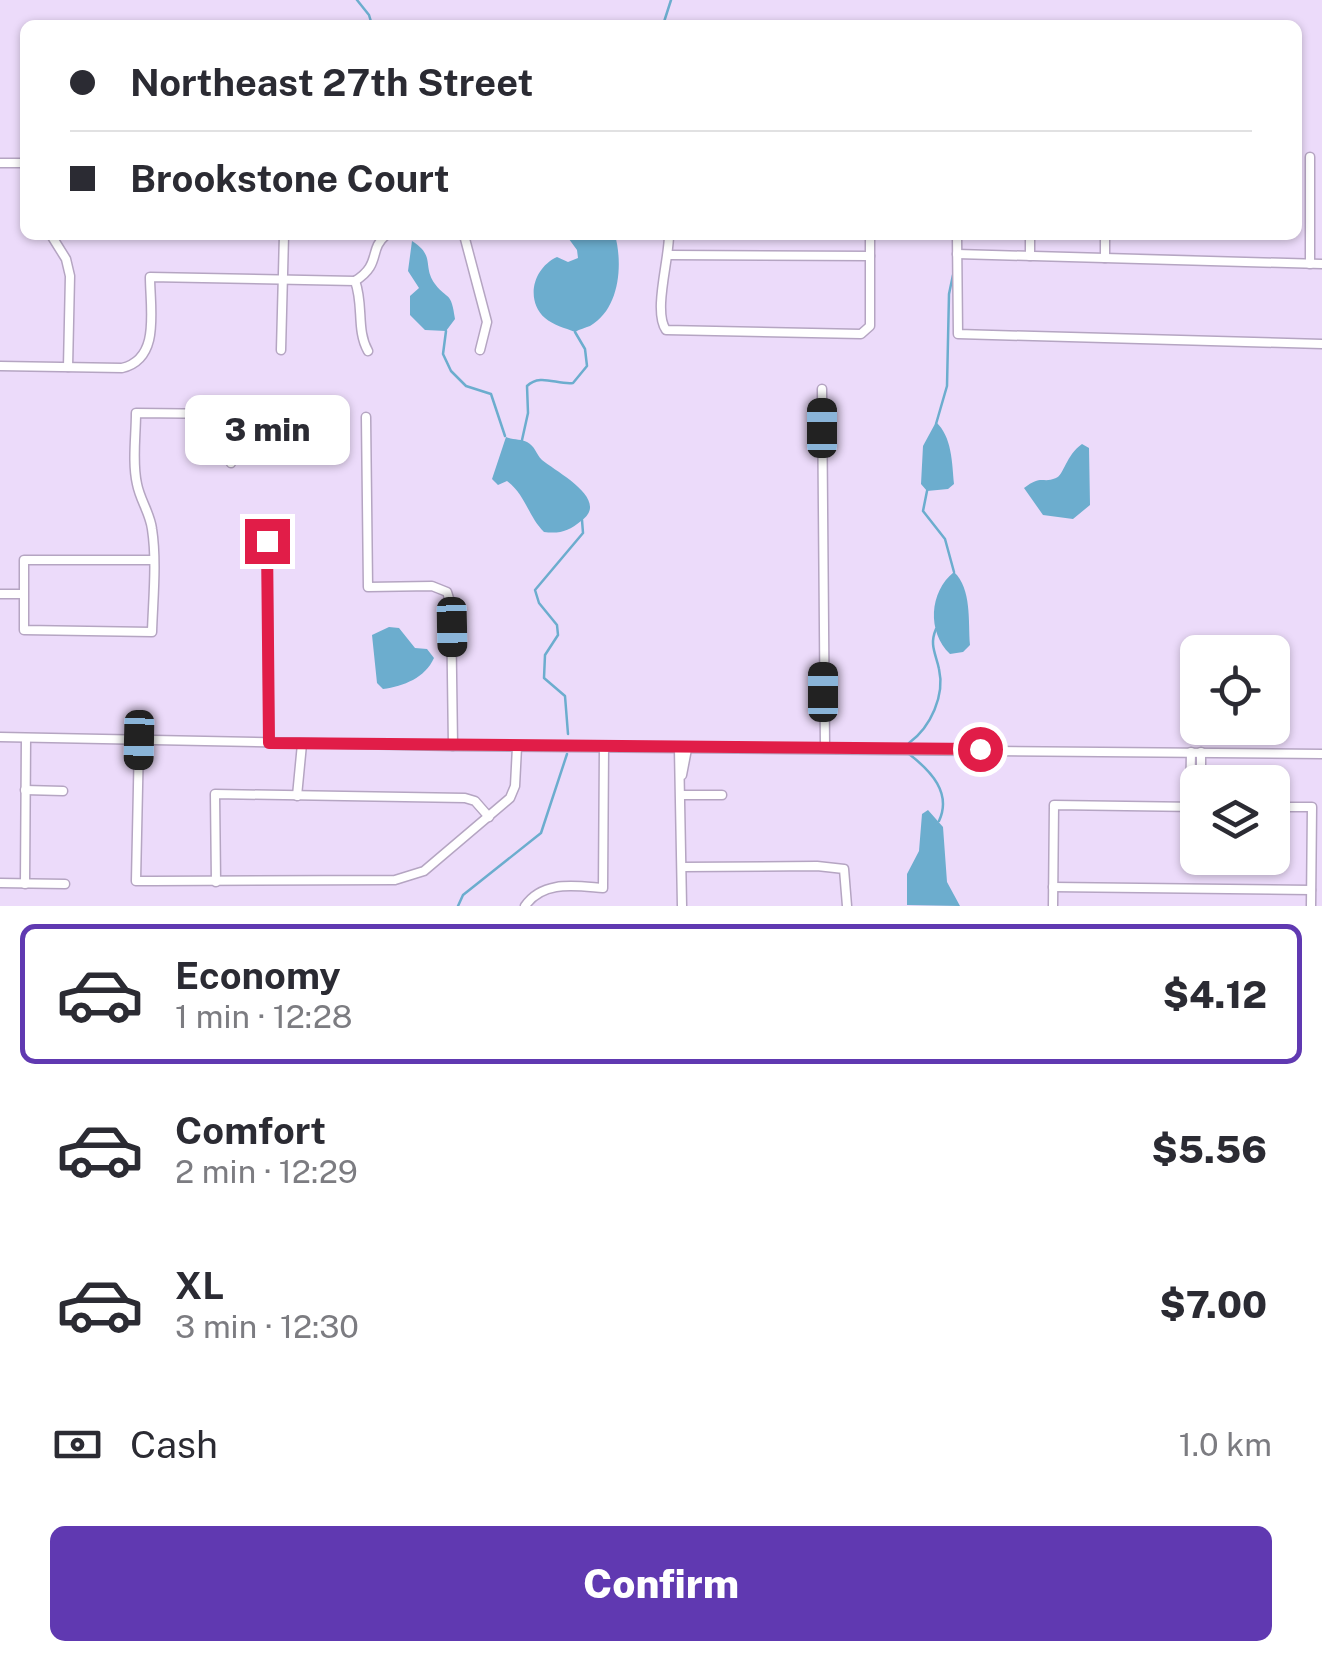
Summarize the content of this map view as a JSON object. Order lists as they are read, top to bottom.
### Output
{
  "page": {
    "banner": ["Northeast 27th Street", "Brookstone Court"],
    "bubble": "3 min",
    "list": [
      {
        "name": "Economy",
        "note": "1 min · 12:28",
        "value": "$4.12"
      },
      {
        "name": "Comfort",
        "note": "2 min · 12:29",
        "value": "$5.56"
      },
      {
        "name": "XL",
        "note": "3 min · 12:30",
        "value": "$7.00"
      }
    ],
    "pay": ["Cash", "1.0 km"],
    "buttons": "Confirm"
  }
}
